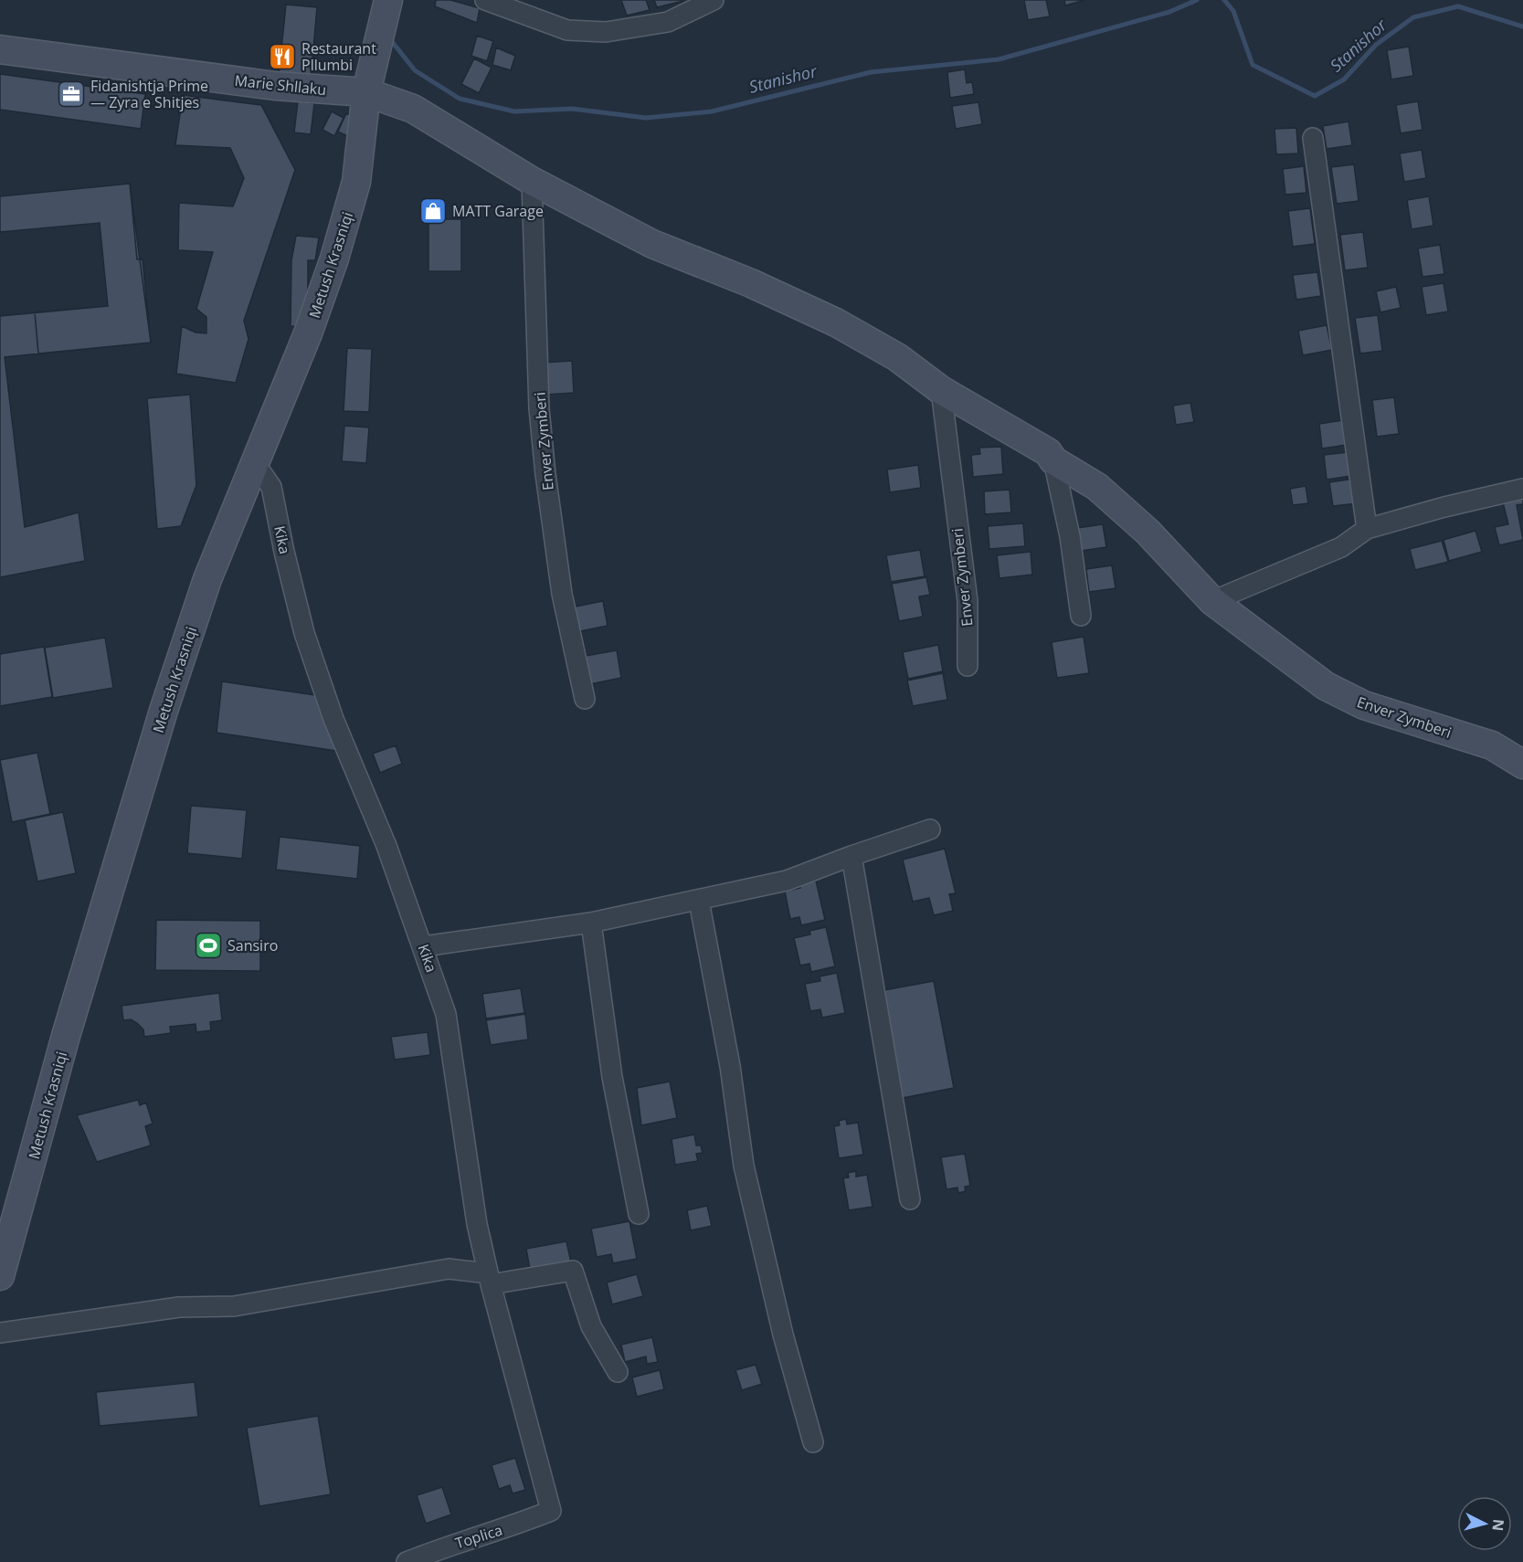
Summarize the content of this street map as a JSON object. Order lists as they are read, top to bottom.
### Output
{
  "streets": {
    "street": [
      "Marie Shllaku",
      "Metush Krasniqi",
      "Enver Zymberi",
      "Kika",
      "Toplica"
    ]
  },
  "crossings": [
    ["Marie Shllaku", "Metush Krasniqi"],
    ["Marie Shllaku", "Enver Zymberi"],
    ["Metush Krasniqi", "Enver Zymberi"],
    ["Metush Krasniqi", "Kika"],
    ["Kika", "Toplica"]
  ],
  "water": ["Stanishor"],
  "places": {
    "restaurant": ["Restaurant Pllumbi"],
    "office": ["Fidanishtja Prime — Zyra e Shitjes"],
    "shop": ["MATT Garage"],
    "sports": ["Sansiro"]
  },
  "north": "right"
}
